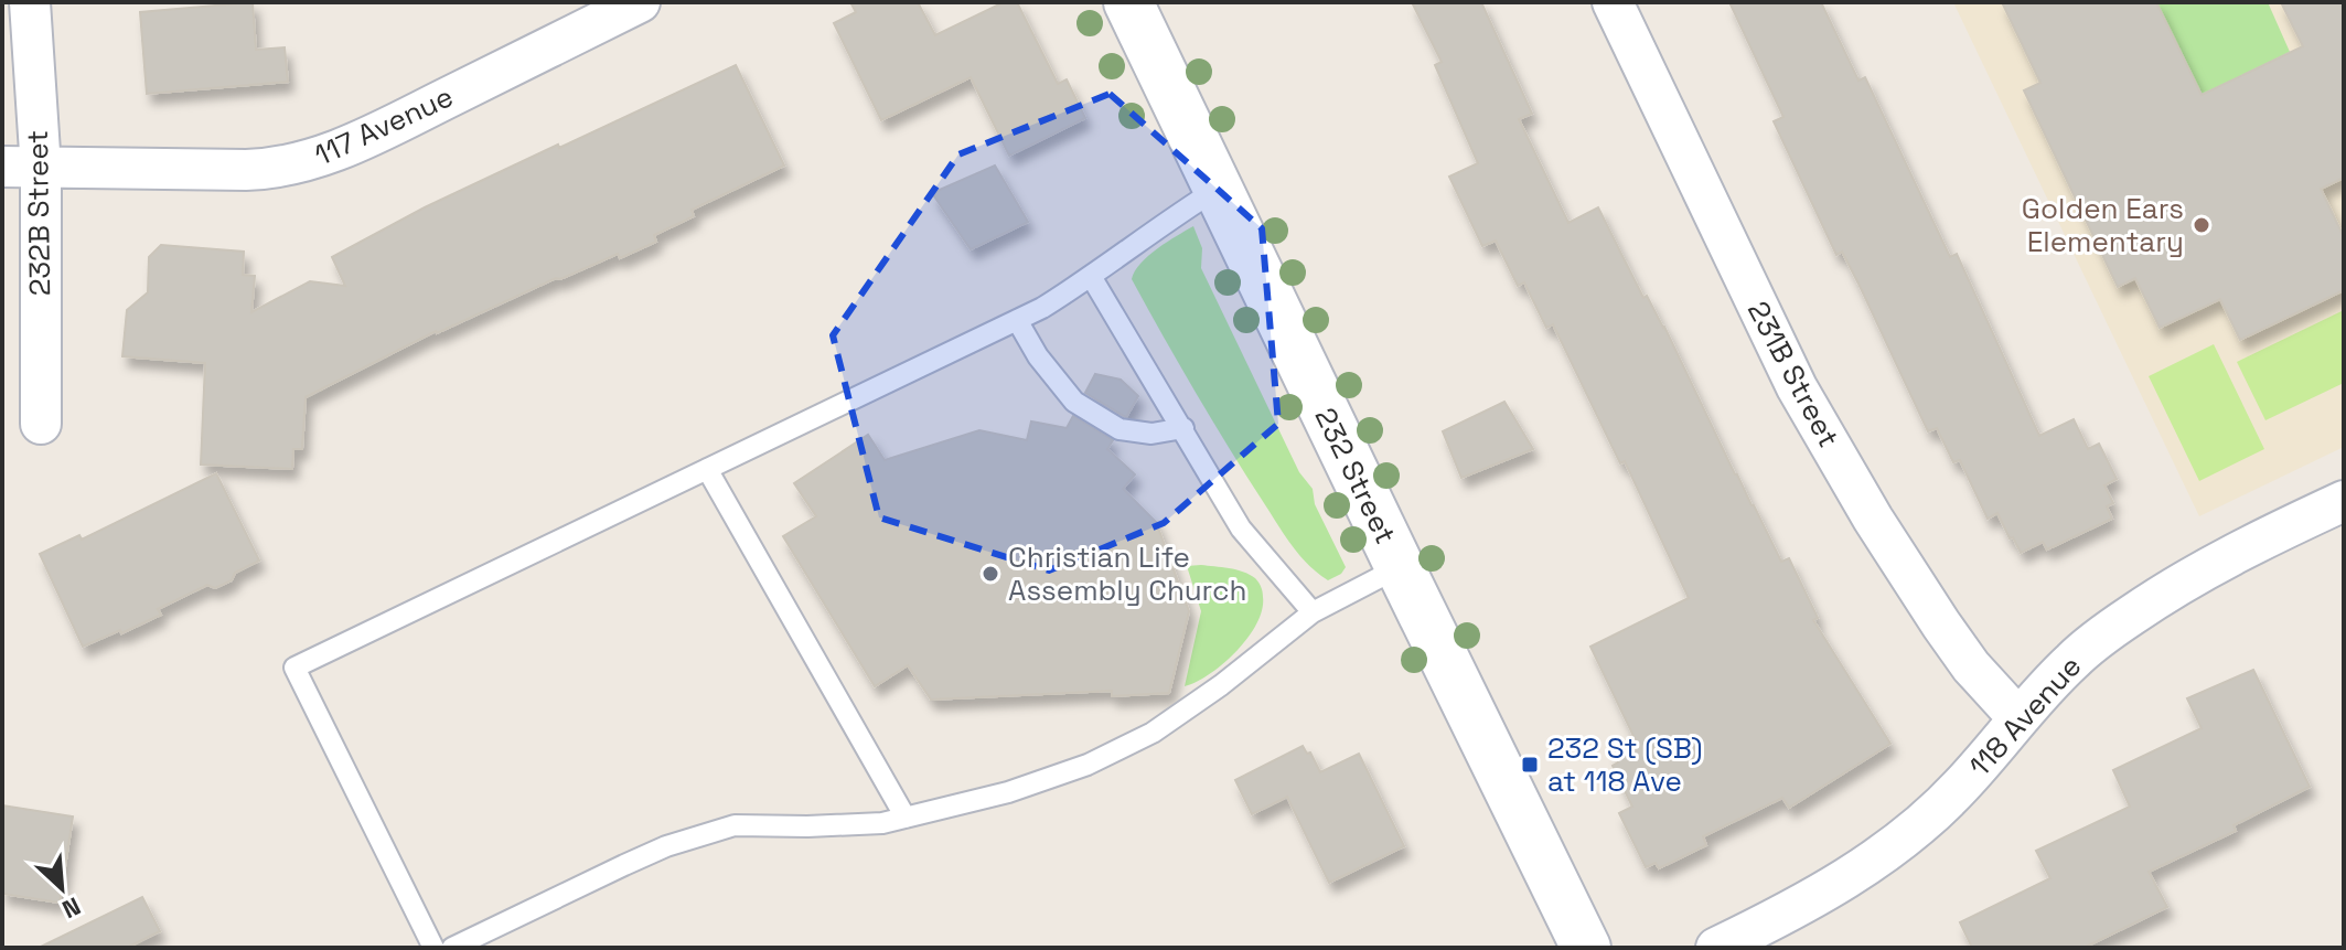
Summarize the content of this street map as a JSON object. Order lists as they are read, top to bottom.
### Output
{
  "streets": {
    "main road": ["232 Street"],
    "street": [
      "117 Avenue",
      "232B Street",
      "231B Street",
      "118 Avenue"
    ]
  },
  "crossings": [
    ["117 Avenue", "232B Street"],
    ["231B Street", "118 Avenue"]
  ],
  "places": {
    "other": ["Golden Ears Elementary", "Christian Life Assembly Church"],
    "transit": ["232 St (SB) at 118 Ave"]
  },
  "north": "bottom right"
}
